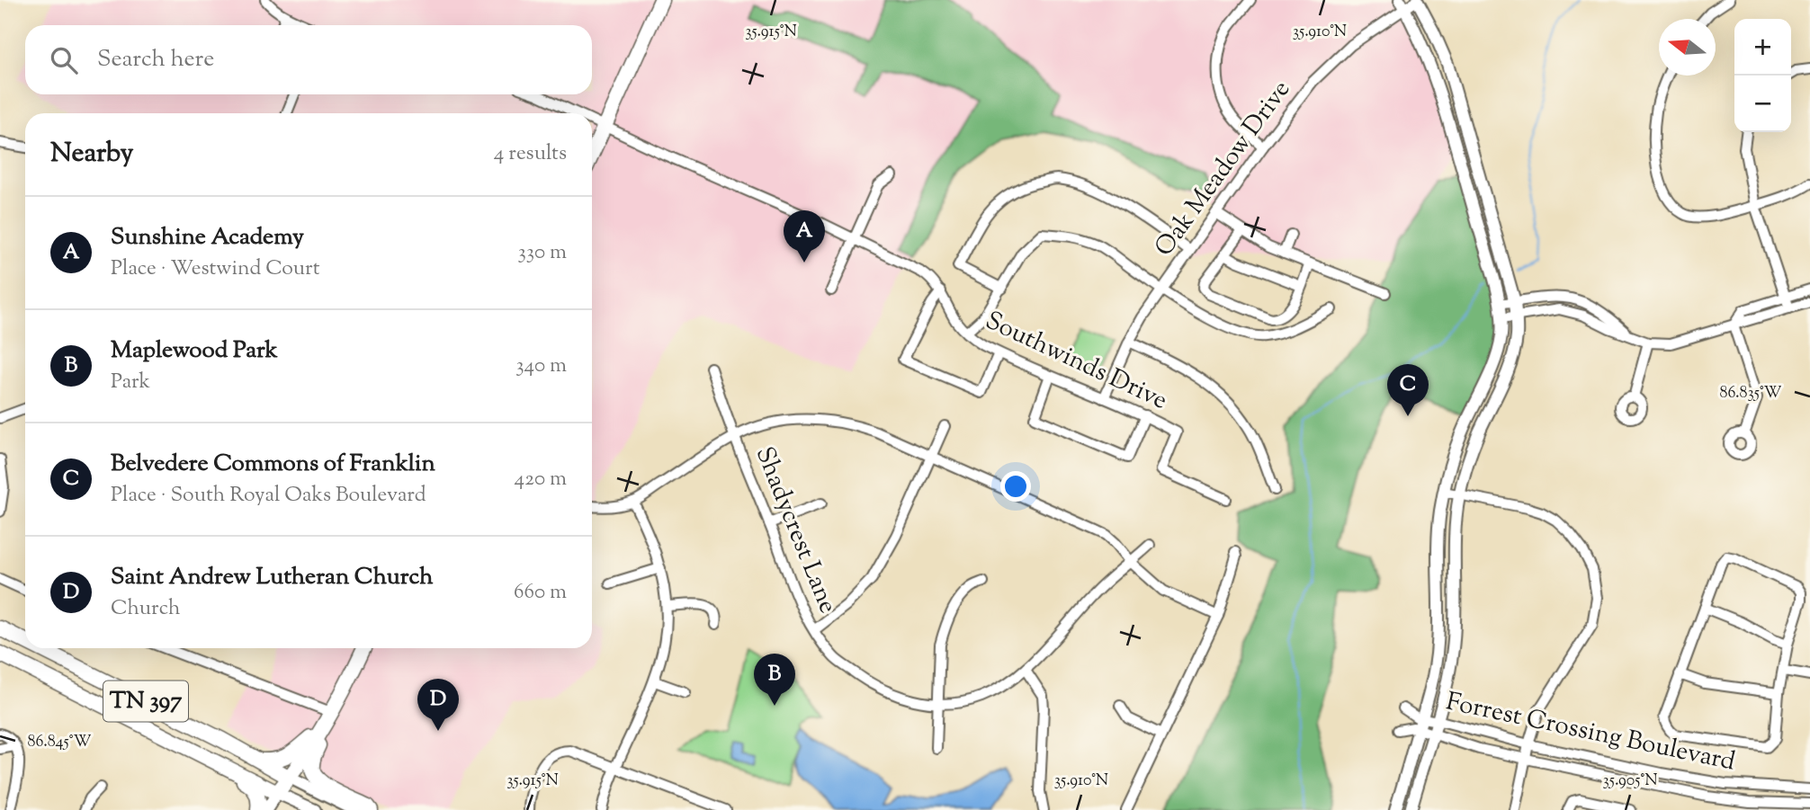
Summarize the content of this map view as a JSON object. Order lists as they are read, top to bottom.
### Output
{
  "streets": {
    "highway": ["TN 397"],
    "street": [
      "Oak Meadow Drive",
      "Southwinds Drive",
      "Shadycrest Lane",
      "Forrest Crossing Boulevard"
    ]
  },
  "crossings": [
    ["Oak Meadow Drive", "Southwinds Drive"]
  ],
  "north": "left",
  "page": {
    "map_buttons": ["+", "−"],
    "search": "Search here",
    "heading": ["Nearby", "4 results"],
    "list": [
      {
        "mark": "A",
        "name": "Sunshine Academy",
        "note": "Place · Westwind Court",
        "value": "330 m"
      },
      {
        "mark": "B",
        "name": "Maplewood Park",
        "note": "Park",
        "value": "340 m"
      },
      {
        "mark": "C",
        "name": "Belvedere Commons of Franklin",
        "note": "Place · South Royal Oaks Boulevard",
        "value": "420 m"
      },
      {
        "mark": "D",
        "name": "Saint Andrew Lutheran Church",
        "note": "Church",
        "value": "660 m"
      }
    ],
    "pins": [
      "A",
      "C",
      "B",
      "D"
    ]
  },
  "coordinates": [
    "35.915°N",
    "35.910°N",
    "86.835°W",
    "86.845°W",
    "35.905°N"
  ]
}
